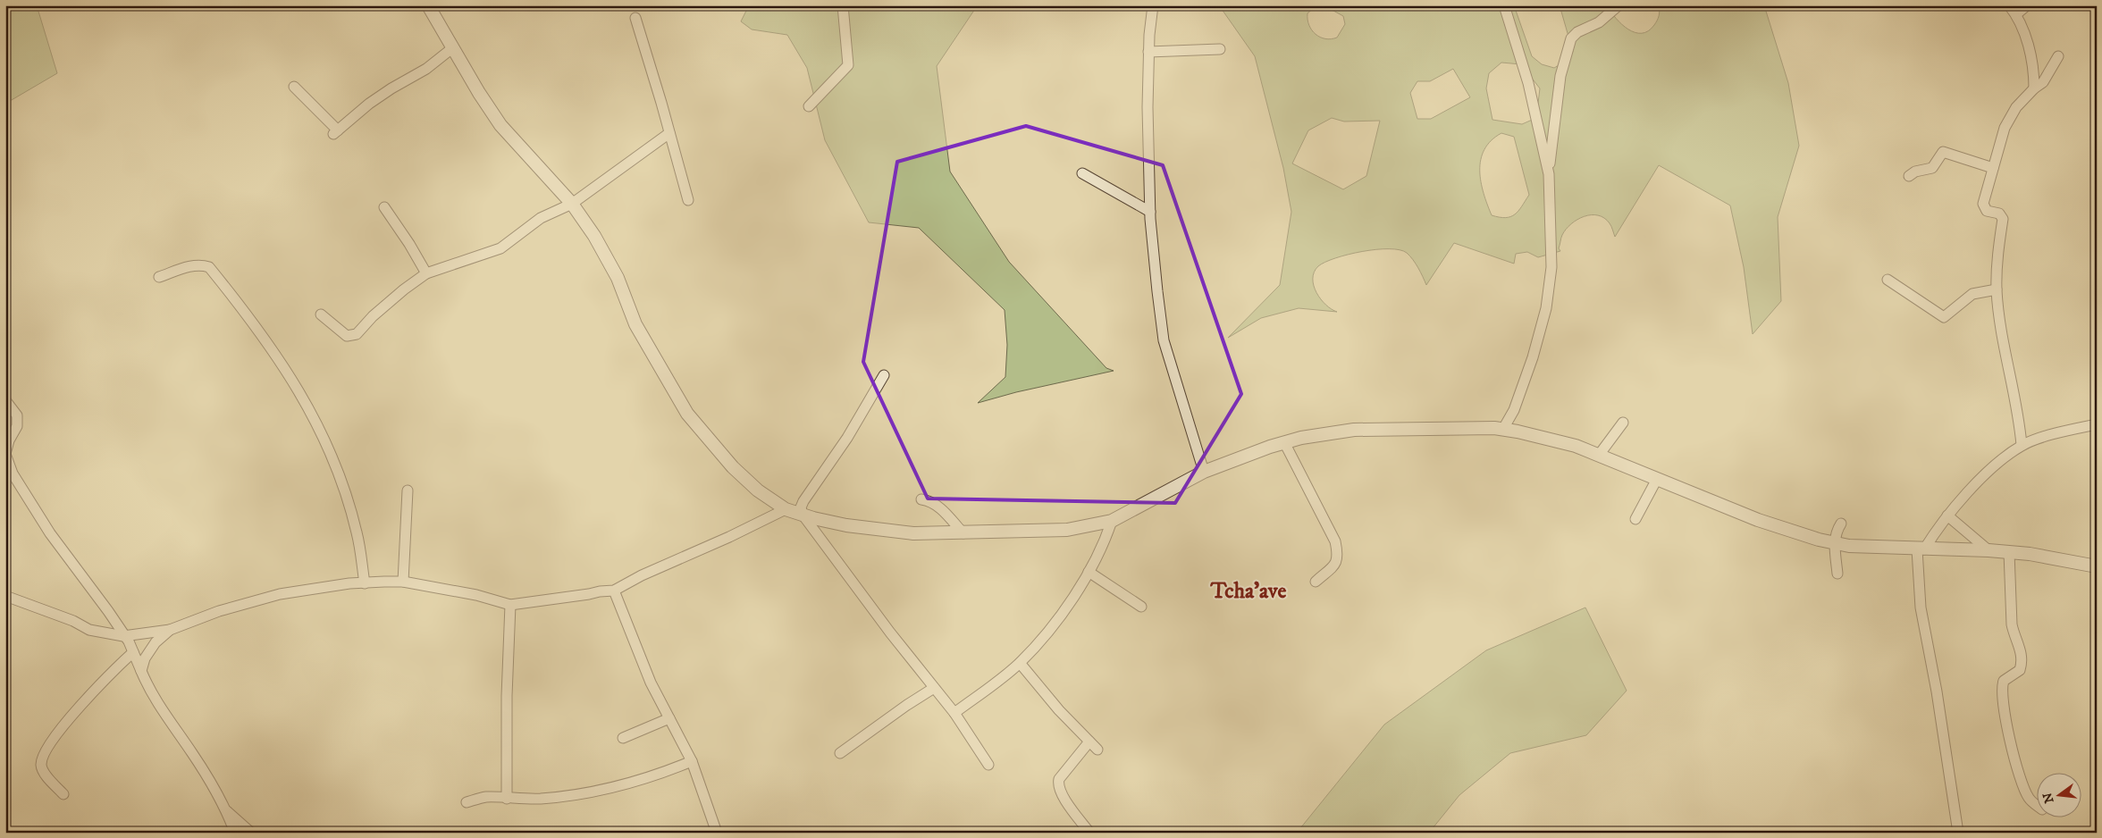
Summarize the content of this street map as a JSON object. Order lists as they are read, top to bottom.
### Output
{
  "districts": ["Tcha'ave"],
  "north": "left"
}
